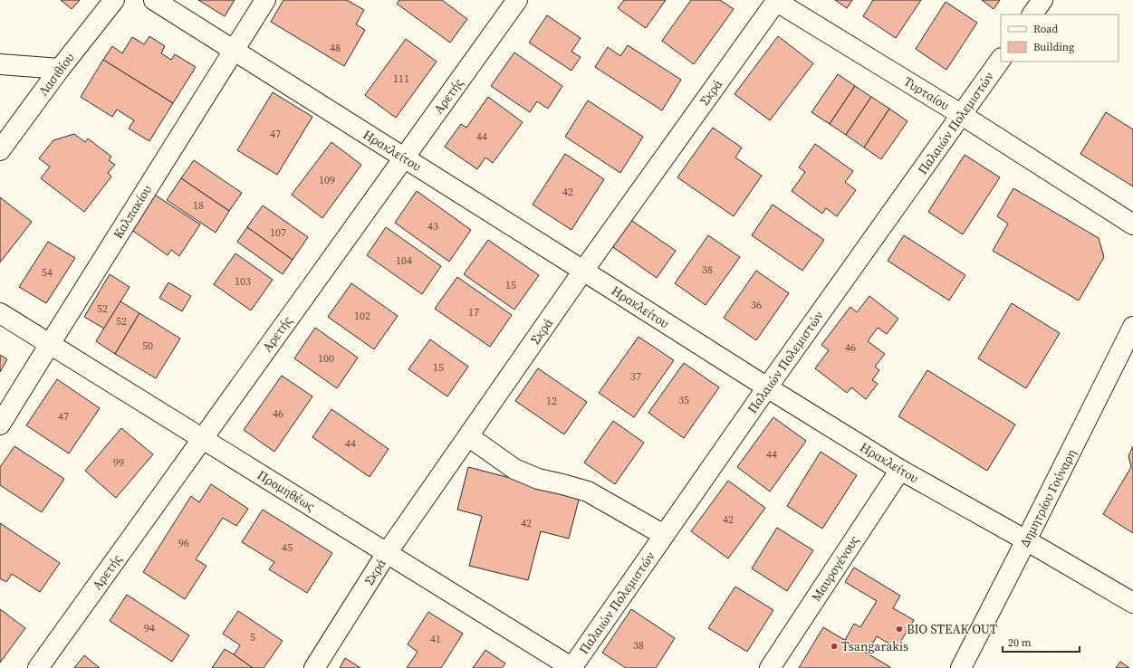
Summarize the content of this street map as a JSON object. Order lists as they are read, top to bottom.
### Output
{
  "streets": {
    "street": [
      "Λασιθίου",
      "Σκρά",
      "Τυρταίου",
      "Αρετής",
      "Παλαιών Πολεμιστών",
      "Ηρακλείτου",
      "Καλπακίου",
      "Προμηθέως",
      "Δημητρίου Γούναρη",
      "Μαυρογένους"
    ]
  },
  "crossings": [
    ["Σκρά", "Τυρταίου"],
    ["Σκρά", "Ηρακλείτου"],
    ["Σκρά", "Προμηθέως"],
    ["Τυρταίου", "Παλαιών Πολεμιστών"],
    ["Αρετής", "Ηρακλείτου"],
    ["Αρετής", "Προμηθέως"],
    ["Παλαιών Πολεμιστών", "Ηρακλείτου"],
    ["Παλαιών Πολεμιστών", "Προμηθέως"],
    ["Ηρακλείτου", "Καλπακίου"],
    ["Ηρακλείτου", "Δημητρίου Γούναρη"],
    ["Ηρακλείτου", "Μαυρογένους"],
    ["Καλπακίου", "Προμηθέως"]
  ],
  "places": ["BIO STEAK OUT", "Tsangarakis"],
  "house_numbers": [
    "48",
    "111",
    "47",
    "44",
    "109",
    "42",
    "18",
    "43",
    "107",
    "104",
    "38",
    "54",
    "103",
    "15",
    "36",
    "52",
    "17",
    "102",
    "52",
    "50",
    "46",
    "100",
    "15",
    "37",
    "35",
    "12",
    "46",
    "47",
    "44",
    "44",
    "99",
    "42",
    "42",
    "96",
    "45",
    "94",
    "5",
    "41",
    "38"
  ],
  "legend": ["Road", "Building"],
  "scale_bar": "20 m"
}
